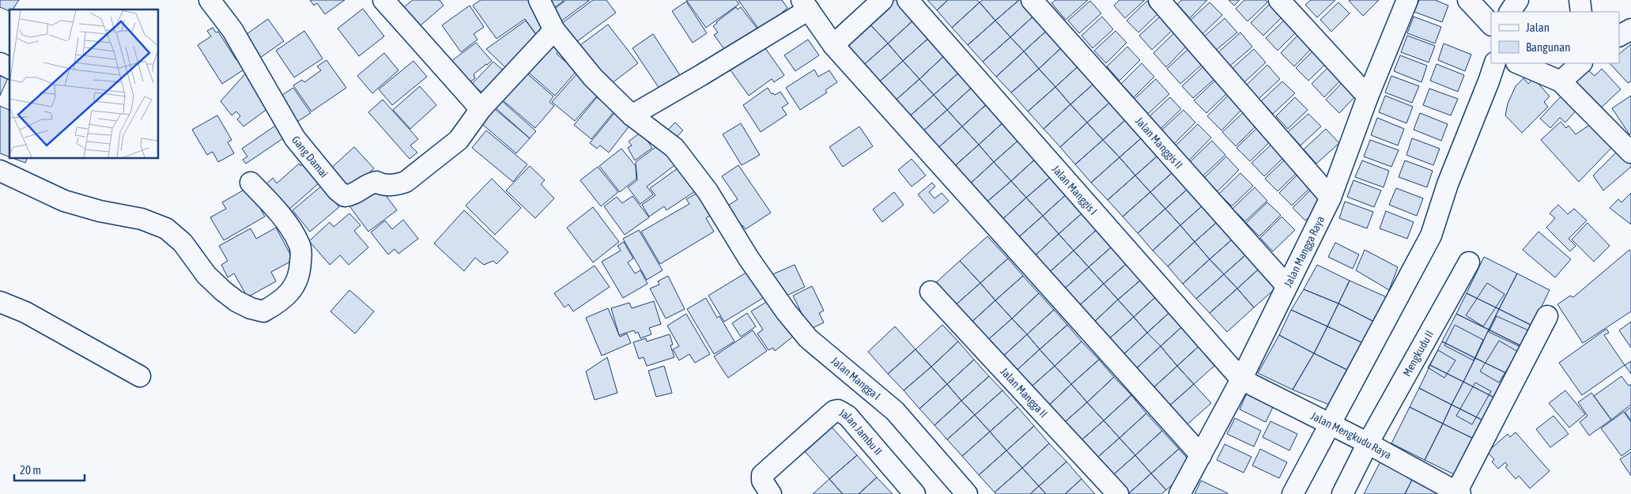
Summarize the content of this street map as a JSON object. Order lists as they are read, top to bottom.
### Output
{
  "streets": {
    "street": [
      "Jalan Manggis II",
      "Gang Damai",
      "Jalan Manggis I",
      "Jalan Mangga Raya",
      "Mengkudu II",
      "Jalan Mangga I",
      "Jalan Mangga II",
      "Jalan Jambu II",
      "Jalan Mengkudu Raya"
    ]
  },
  "crossings": [
    ["Jalan Manggis II", "Jalan Mangga Raya"],
    ["Jalan Manggis I", "Jalan Mangga Raya"],
    ["Jalan Manggis I", "Jalan Mengkudu Raya"],
    ["Jalan Mangga Raya", "Jalan Mengkudu Raya"],
    ["Mengkudu II", "Jalan Mengkudu Raya"]
  ],
  "legend": ["Jalan", "Bangunan"],
  "scale_bar": "20 m"
}
